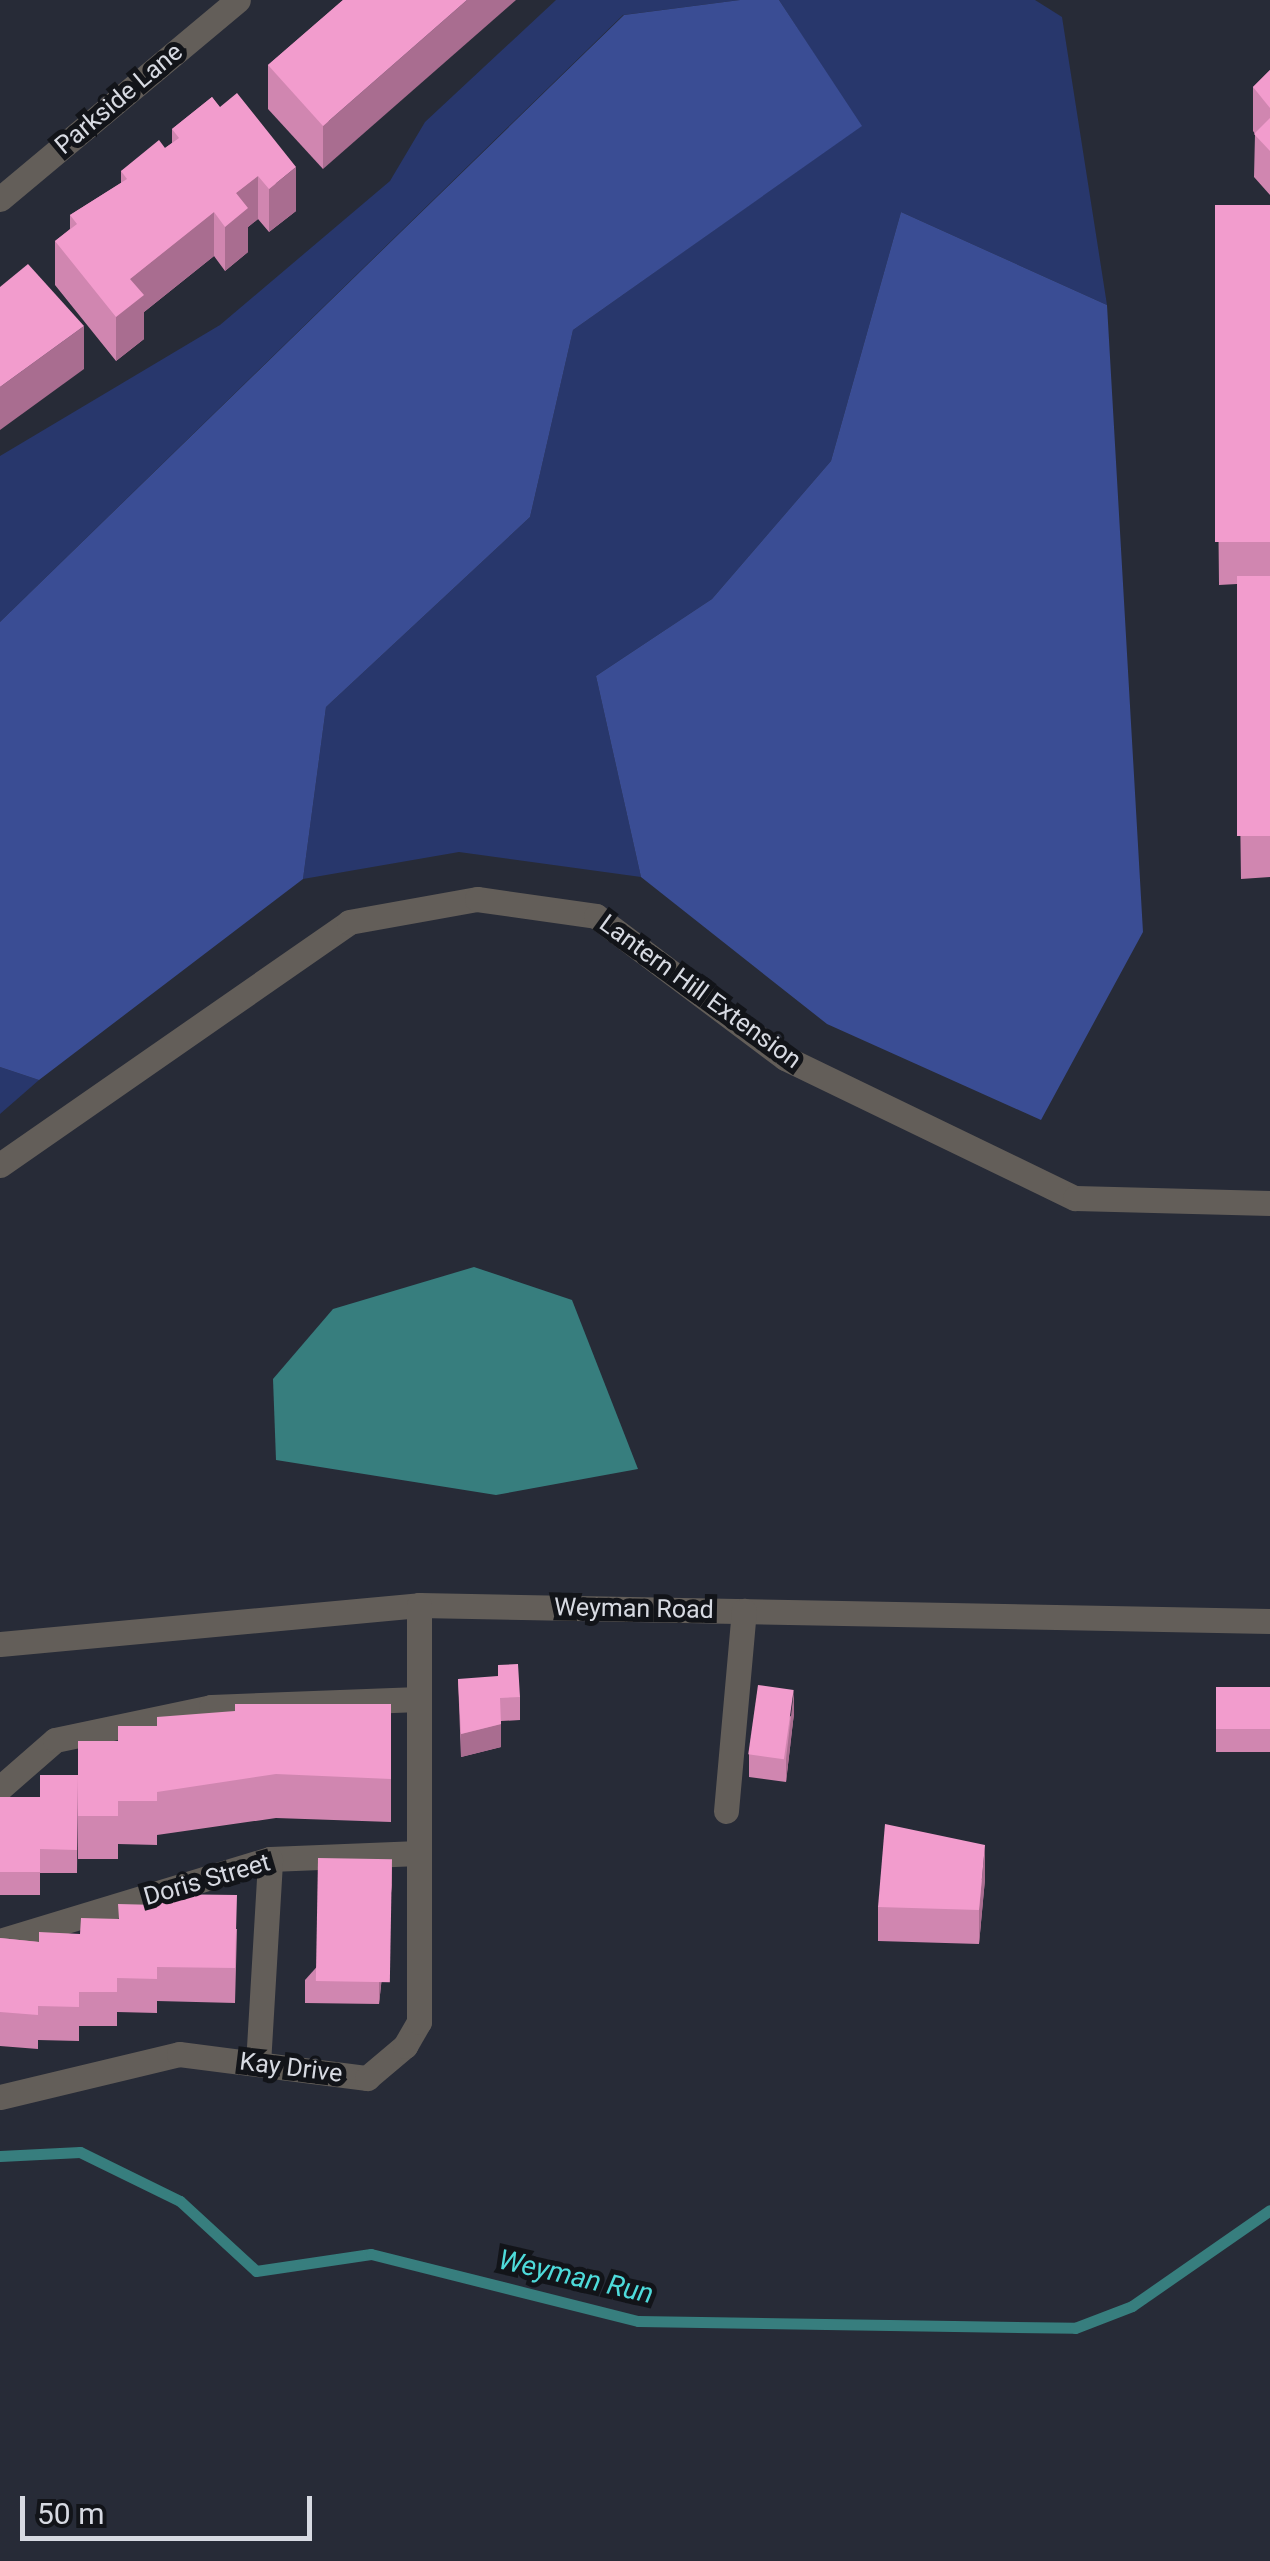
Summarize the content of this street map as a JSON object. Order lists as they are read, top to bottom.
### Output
{
  "streets": {
    "street": [
      "Parkside Lane",
      "Lantern Hill Extension",
      "Weyman Road",
      "Doris Street",
      "Kay Drive"
    ]
  },
  "crossings": [
    ["Weyman Road", "Kay Drive"],
    ["Doris Street", "Kay Drive"]
  ],
  "water": ["Weyman Run"],
  "scale_bar": "50 m"
}
